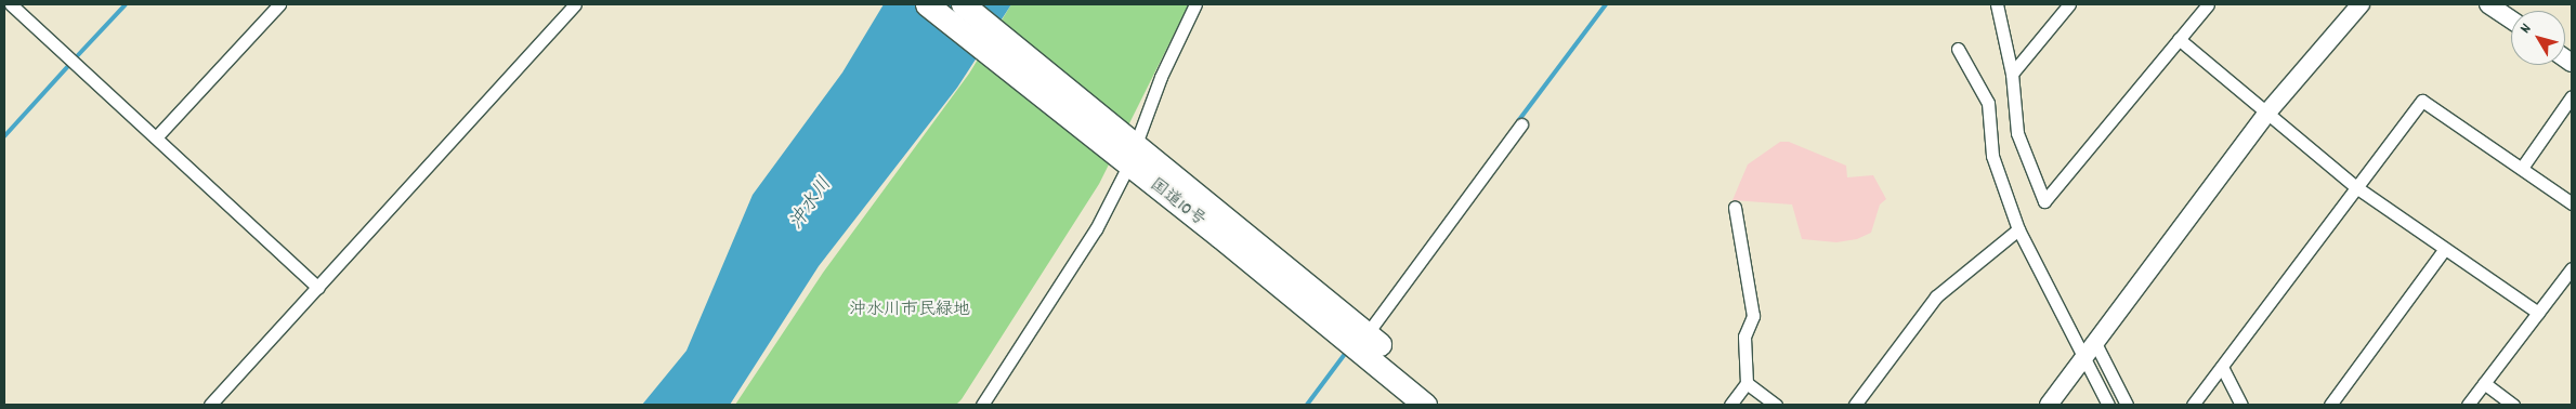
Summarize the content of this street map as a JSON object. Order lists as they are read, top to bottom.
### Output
{
  "streets": {
    "highway": ["国道10号"]
  },
  "water": ["沖水川"],
  "parks": ["沖水川市民緑地"],
  "north": "top left"
}
